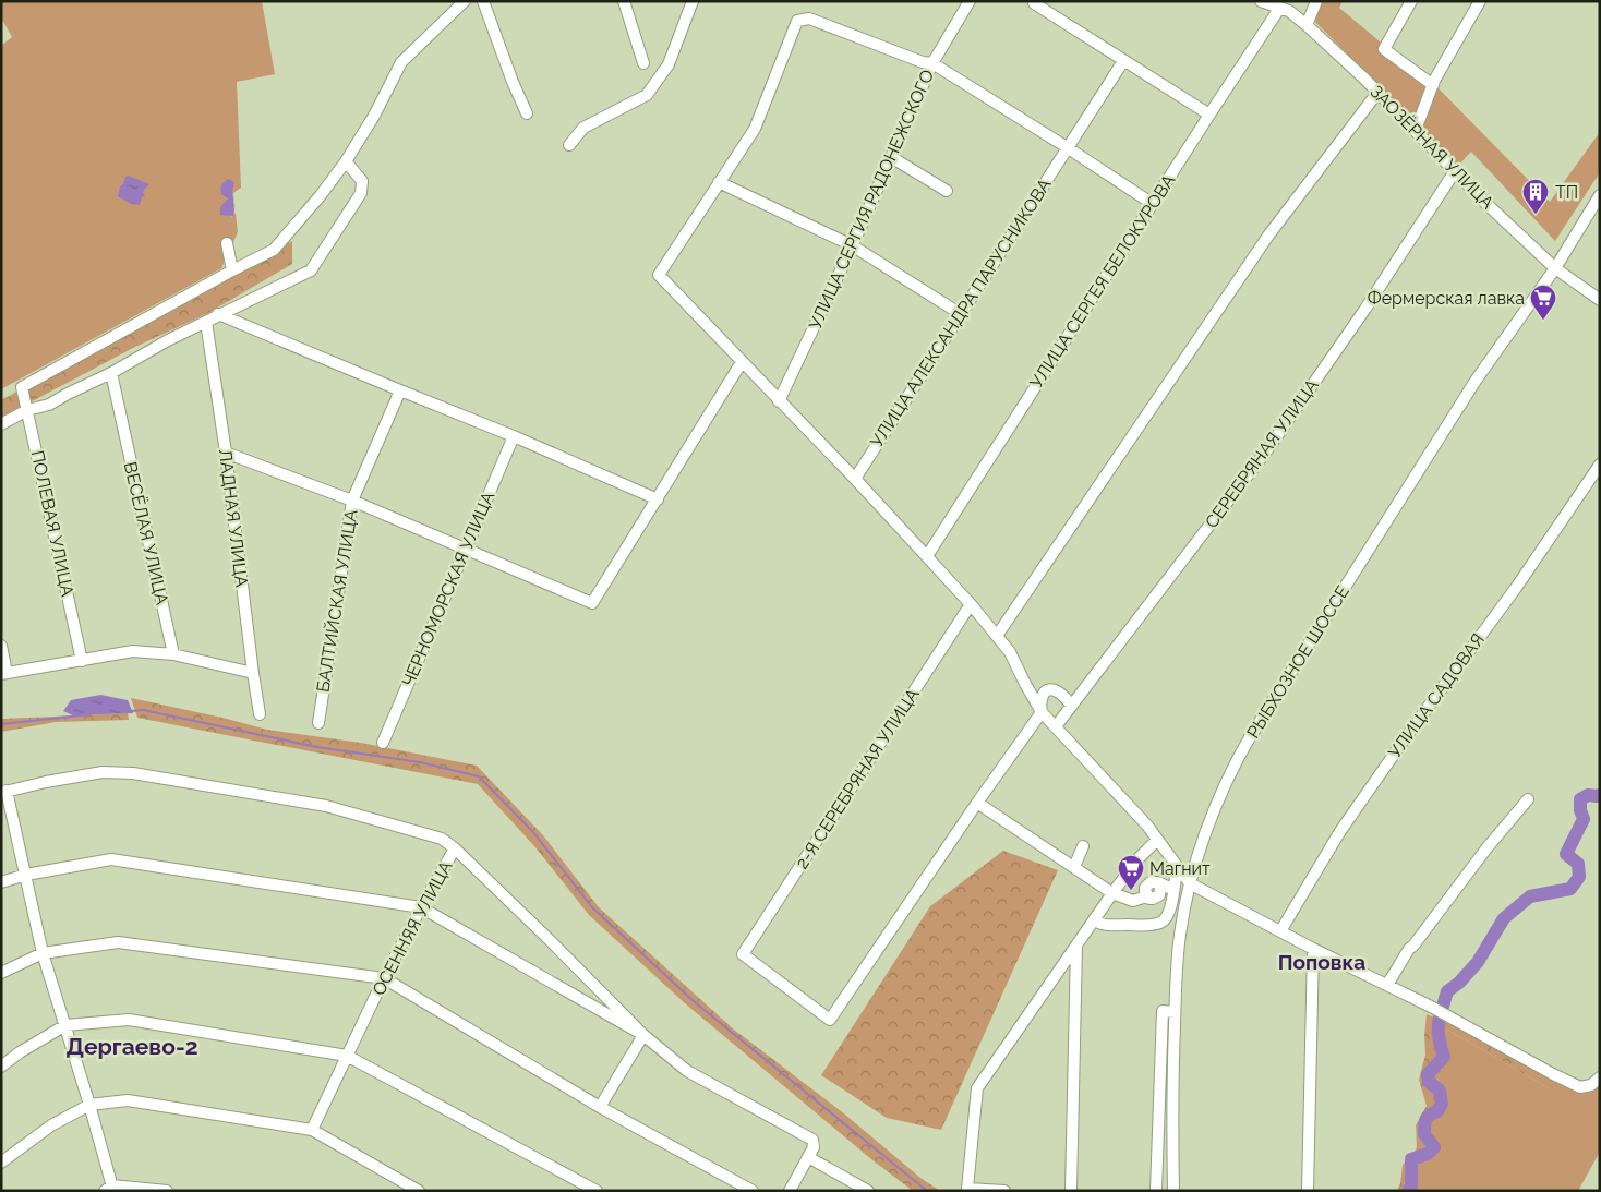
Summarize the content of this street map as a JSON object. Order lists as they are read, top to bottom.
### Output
{
  "streets": {
    "street": [
      "ЗАОЗЁРНАЯ УЛИЦА",
      "УЛИЦА СЕРГИЯ РАДОНЕЖСКОГО",
      "УЛИЦА СЕРГЕЯ БЕЛОКУРОВА",
      "УЛИЦА АЛЕКСАНДРА ПАРУСНИКОВА",
      "СЕРЕБРЯНАЯ УЛИЦА",
      "ЛАДНАЯ УЛИЦА",
      "ПОЛЕВАЯ УЛИЦА",
      "ВЕСЁЛАЯ УЛИЦА",
      "ЧЕРНОМОРСКАЯ УЛИЦА",
      "БАЛТИЙСКАЯ УЛИЦА",
      "РЫБХОЗНОЕ ШОССЕ",
      "УЛИЦА САДОВАЯ",
      "2-Я СЕРЕБРЯНАЯ УЛИЦА",
      "ОСЕННЯЯ УЛИЦА"
    ]
  },
  "crossings": [
    ["ЗАОЗЁРНАЯ УЛИЦА", "УЛИЦА СЕРГЕЯ БЕЛОКУРОВА"],
    ["ЗАОЗЁРНАЯ УЛИЦА", "СЕРЕБРЯНАЯ УЛИЦА"],
    ["ЗАОЗЁРНАЯ УЛИЦА", "РЫБХОЗНОЕ ШОССЕ"]
  ],
  "districts": ["Поповка", "Дергаево-2"],
  "places": {
    "building": ["ТП"],
    "supermarket": ["Фермерская лавка", "Магнит"]
  }
}
